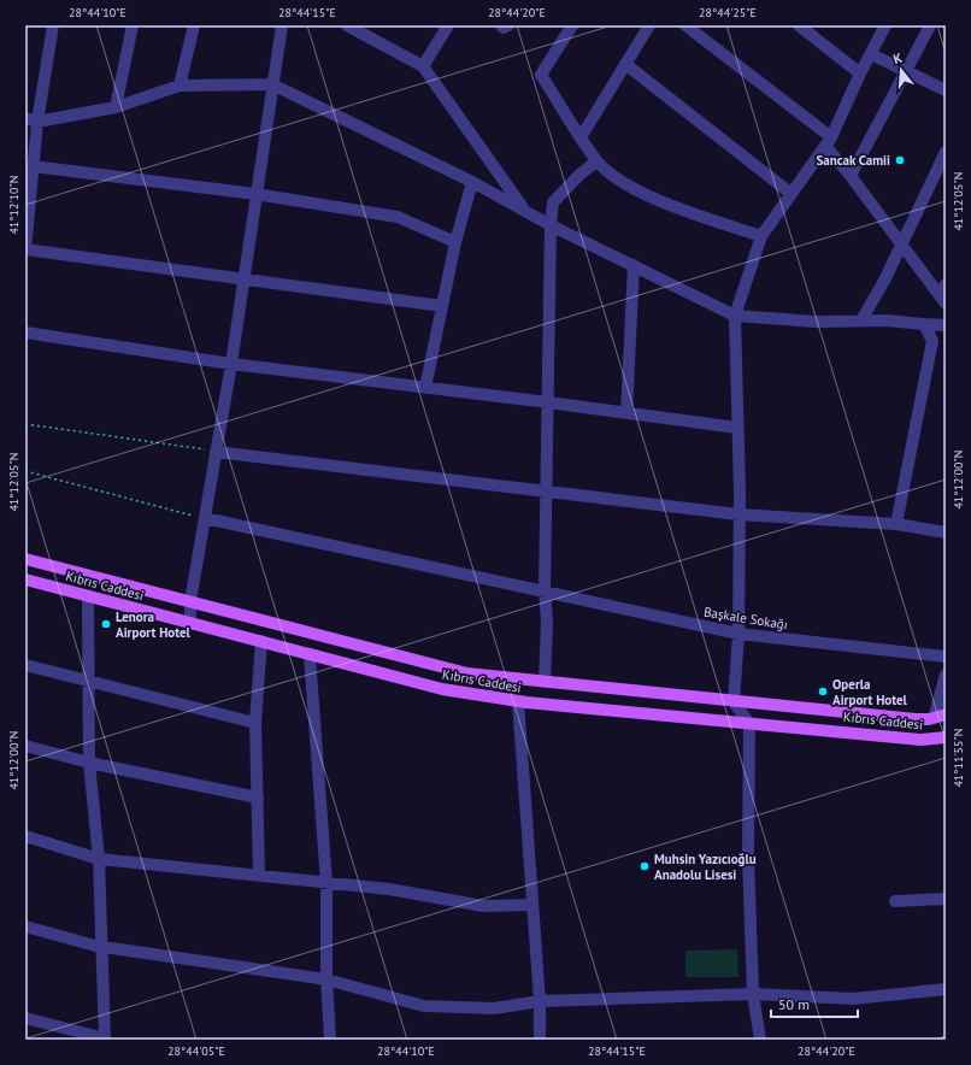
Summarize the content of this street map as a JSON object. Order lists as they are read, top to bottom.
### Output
{
  "streets": {
    "main road": ["Kıbrıs Caddesi"],
    "street": ["Başkale Sokağı"]
  },
  "places": [
    "Sancak Camii",
    "Lenora Airport Hotel",
    "Operla Airport Hotel",
    "Muhsin Yazıcıoğlu Anadolu Lisesi"
  ],
  "scale_bar": "50 m",
  "north": "top",
  "coordinates": [
    "28°44'10\"E",
    "28°44'15\"E",
    "28°44'20\"E",
    "28°44'25\"E",
    "41°12'05\"N",
    "41°12'10\"N",
    "41°12'00\"N",
    "41°11'55\"N",
    "28°44'05\"E"
  ]
}
